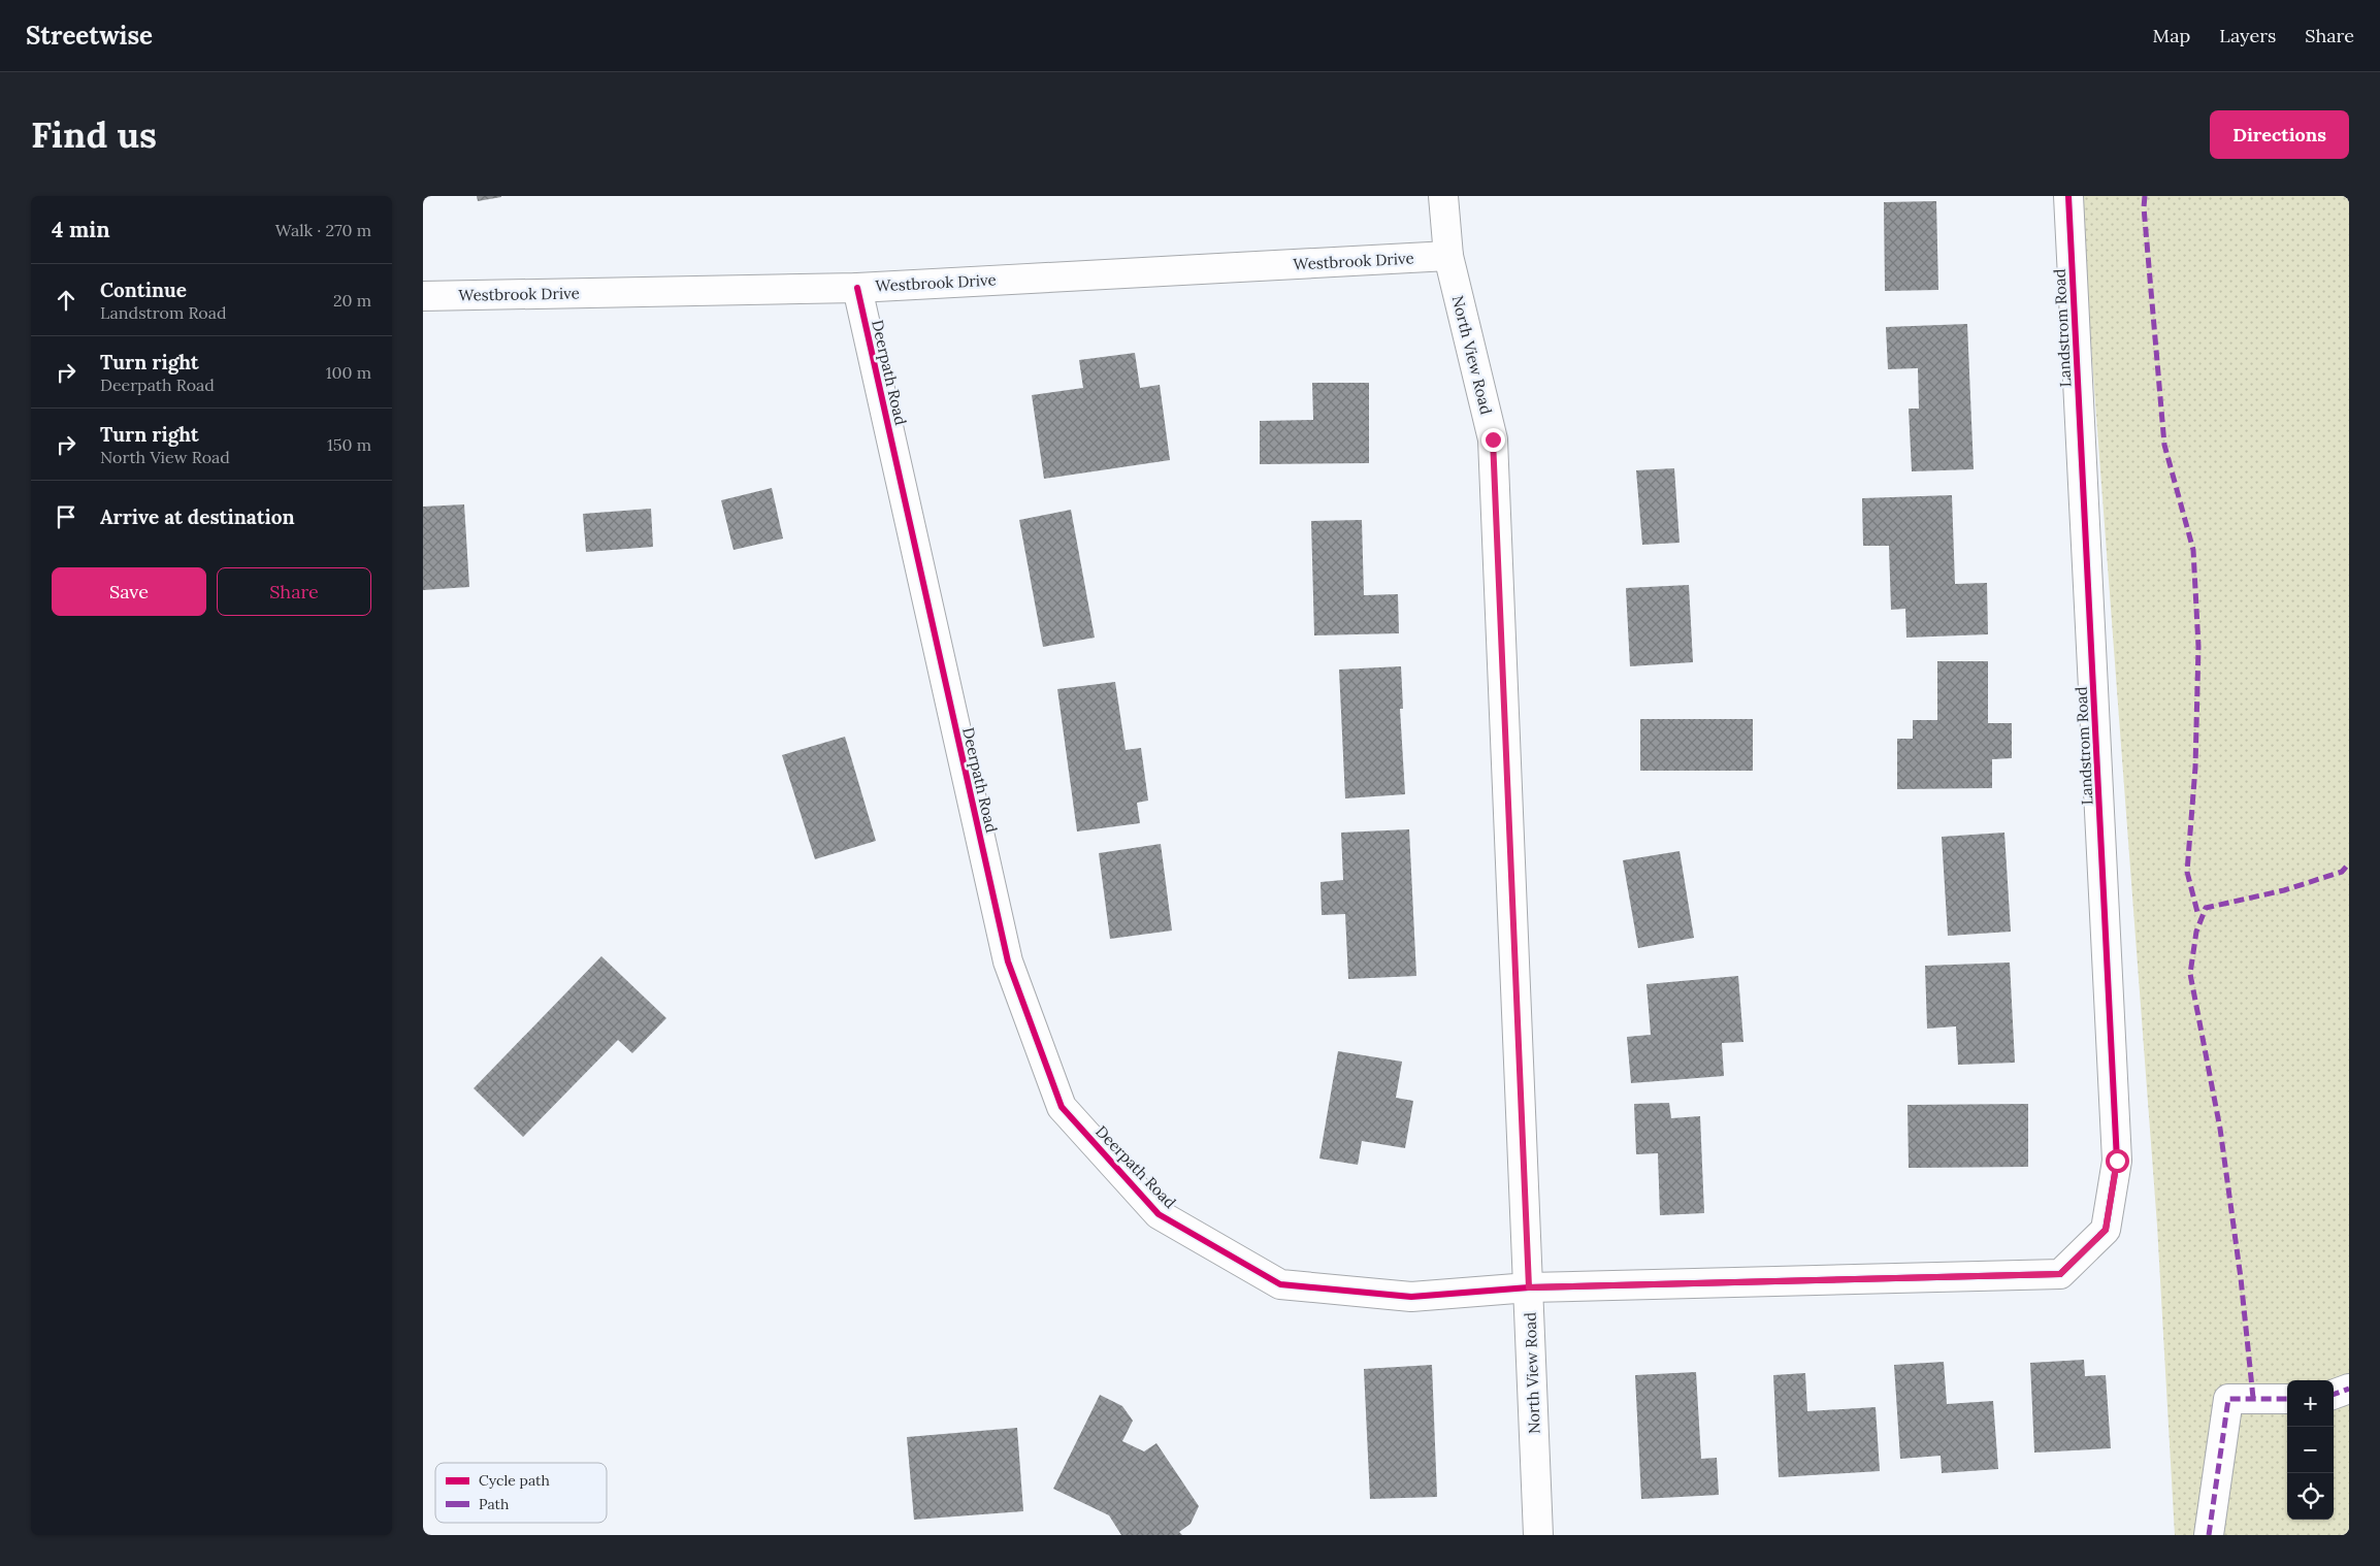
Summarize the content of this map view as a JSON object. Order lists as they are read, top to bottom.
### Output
{
  "streets": {
    "street": [
      "Westbrook Drive",
      "Landstrom Road",
      "North View Road",
      "Deerpath Road"
    ]
  },
  "crossings": [
    ["Westbrook Drive", "North View Road"],
    ["Westbrook Drive", "Deerpath Road"],
    ["Landstrom Road", "Deerpath Road"],
    ["North View Road", "Deerpath Road"]
  ],
  "legend": ["Cycle path", "Path"],
  "page": {
    "header": "Streetwise",
    "nav": ["Map", "Layers", "Share"],
    "buttons": [
      "Directions",
      ["Save", "Share"]
    ],
    "title": "Find us",
    "heading": ["4 min", "Walk · 270 m"],
    "list": [
      ["Continue", "Landstrom Road", "20 m"],
      ["Turn right", "Deerpath Road", "100 m"],
      ["Turn right", "North View Road", "150 m"],
      "Arrive at destination"
    ],
    "map_buttons": ["+", "−"]
  }
}
